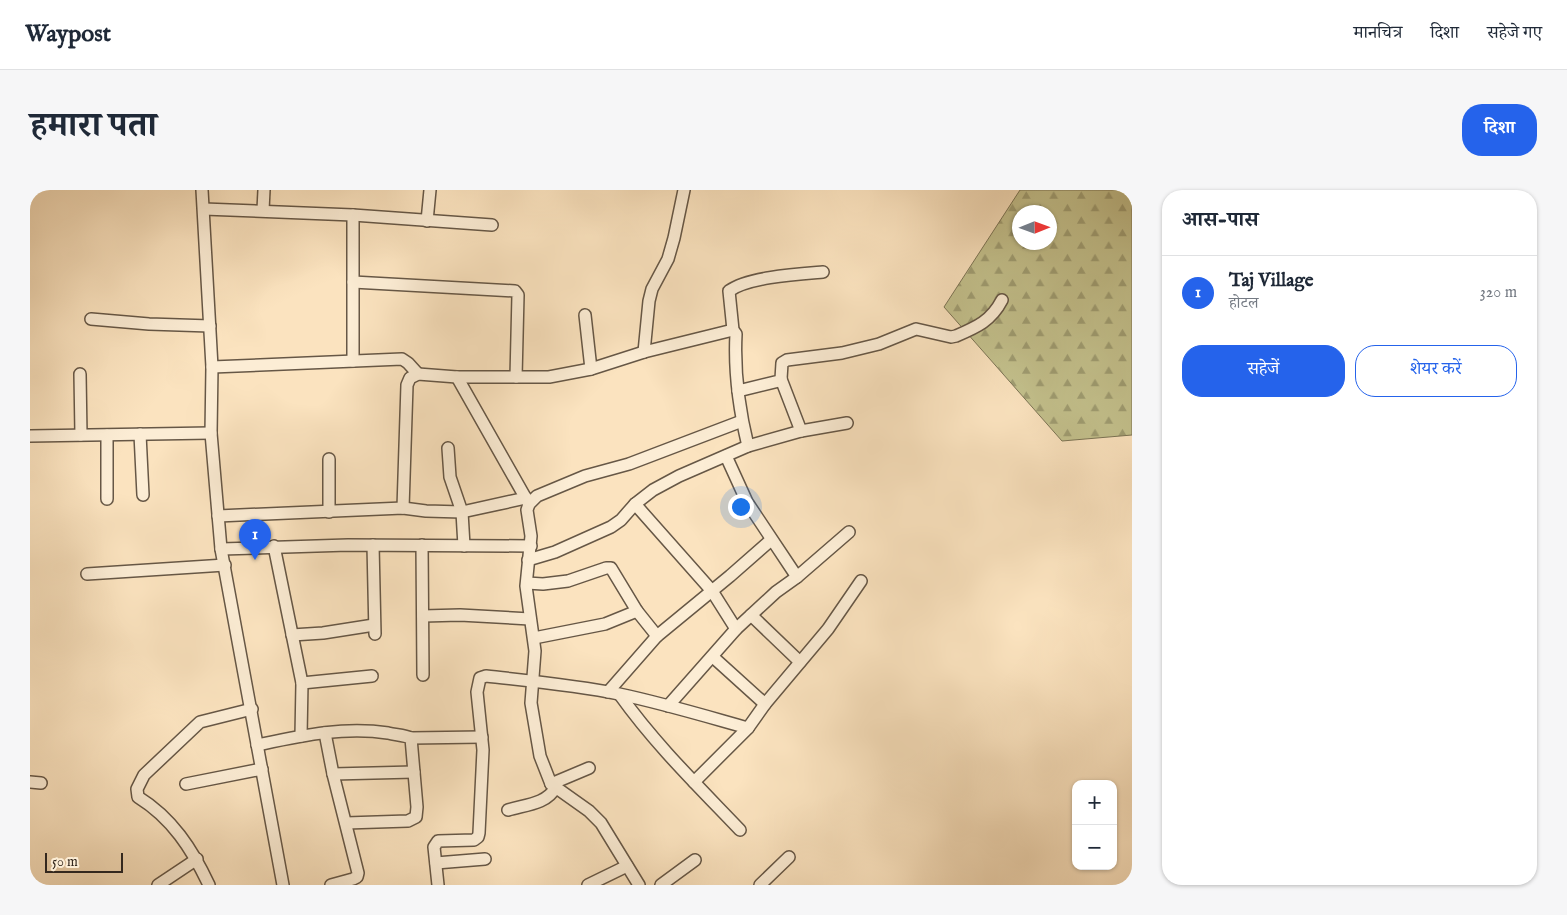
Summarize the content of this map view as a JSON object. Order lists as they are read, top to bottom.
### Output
{
  "scale_bar": "50 m",
  "north": "right",
  "page": {
    "header": "Waypost",
    "nav": ["मानचित्र", "दिशा", "सहेजे गए"],
    "title": "हमारा पता",
    "buttons": [
      "दिशा",
      ["सहेजें", "शेयर करें"]
    ],
    "heading": "आस-पास",
    "list": [
      {
        "mark": "1",
        "name": "Taj Village",
        "note": "होटल",
        "value": "320 m"
      }
    ],
    "pins": "1",
    "map_buttons": ["+", "−"],
    "scale": "50 m"
  }
}
